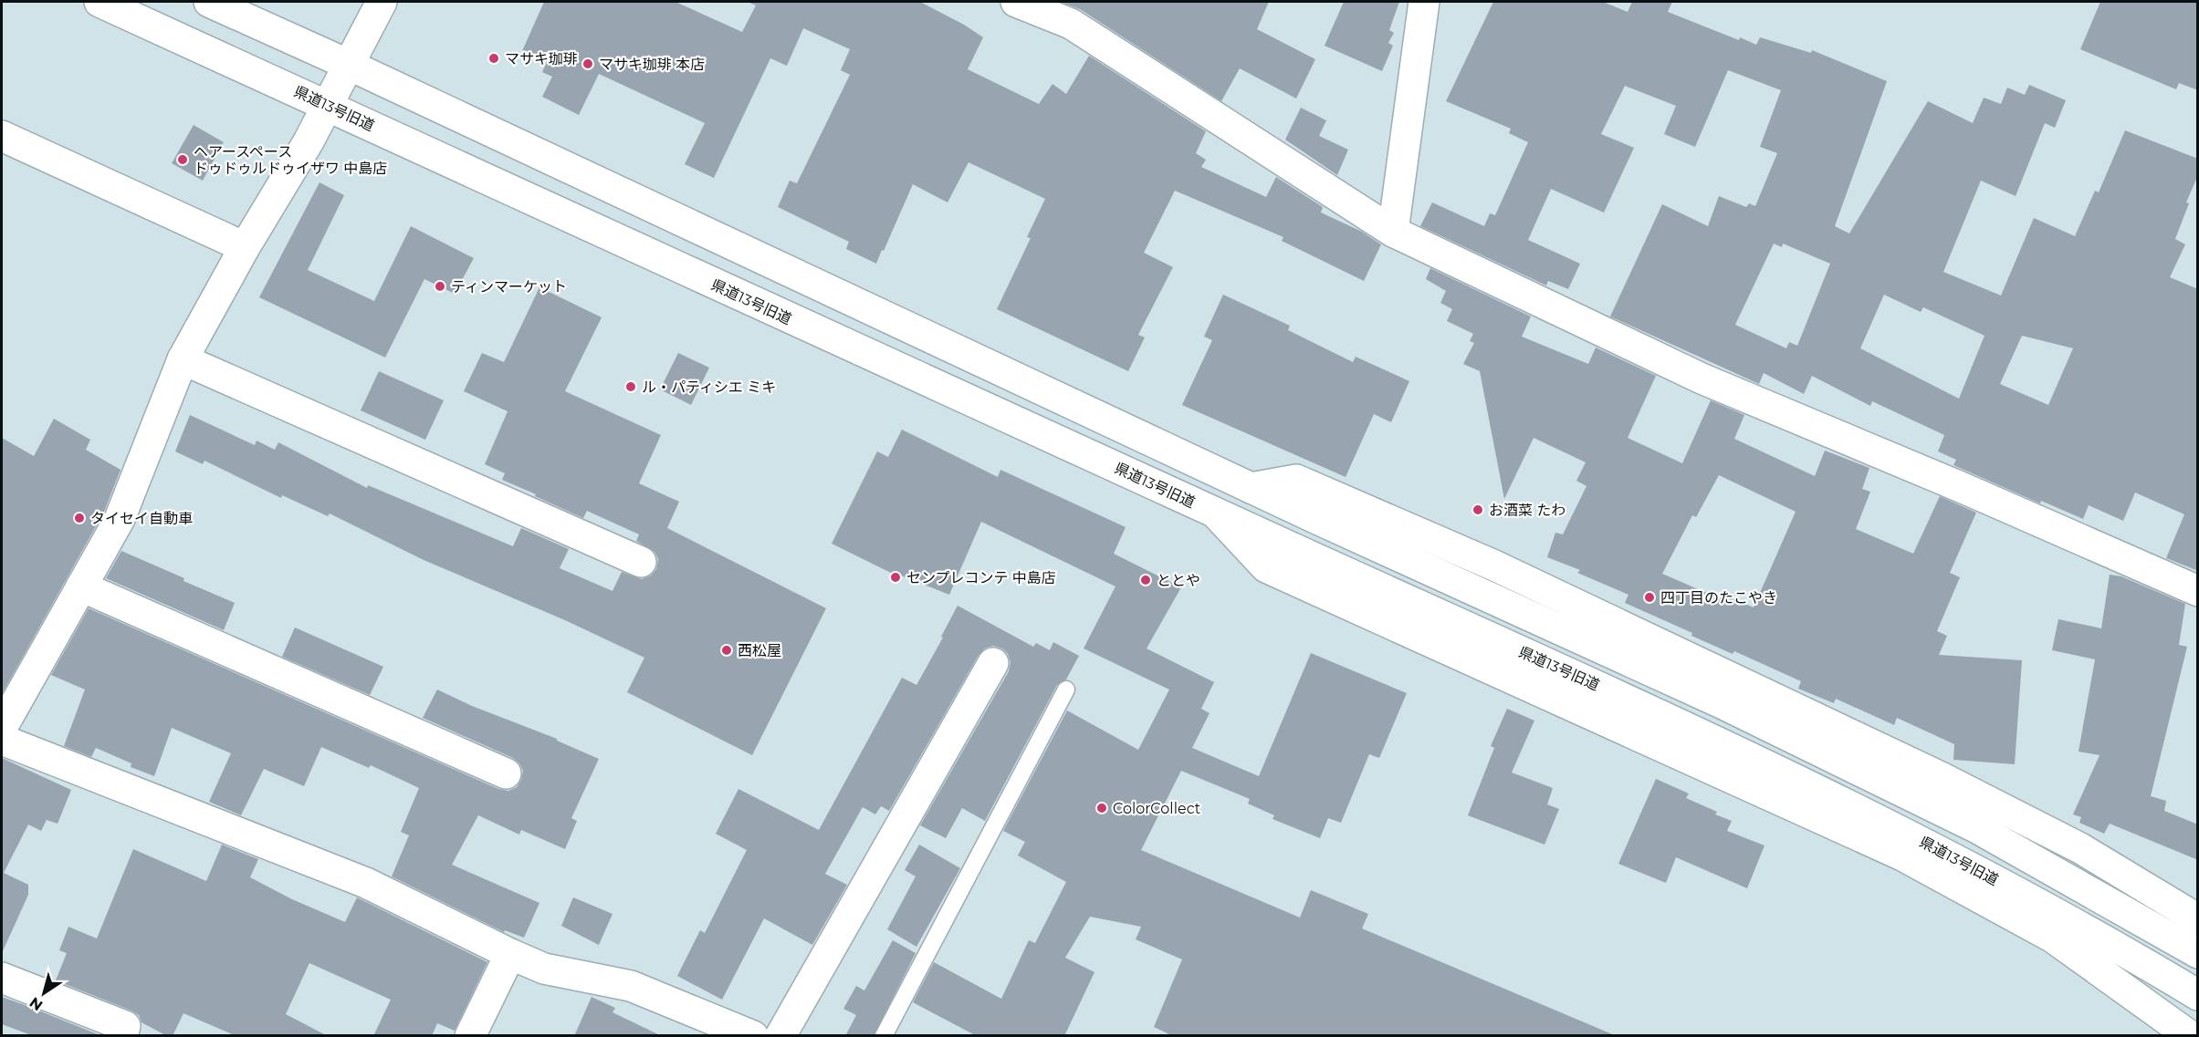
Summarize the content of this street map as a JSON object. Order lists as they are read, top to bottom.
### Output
{
  "streets": {
    "street": ["県道13号旧道"]
  },
  "places": [
    "マサキ珈琲",
    "マサキ珈琲 本店",
    "ヘアースペース ドゥドゥルドゥイザワ 中島店",
    "ティンマーケット",
    "ル・パティシエ ミキ",
    "お酒菜 たわ",
    "タイセイ自動車",
    "センプレコンテ 中島店",
    "ととや",
    "四丁目のたこやき",
    "西松屋",
    "ColorCollect"
  ],
  "north": "bottom left"
}
